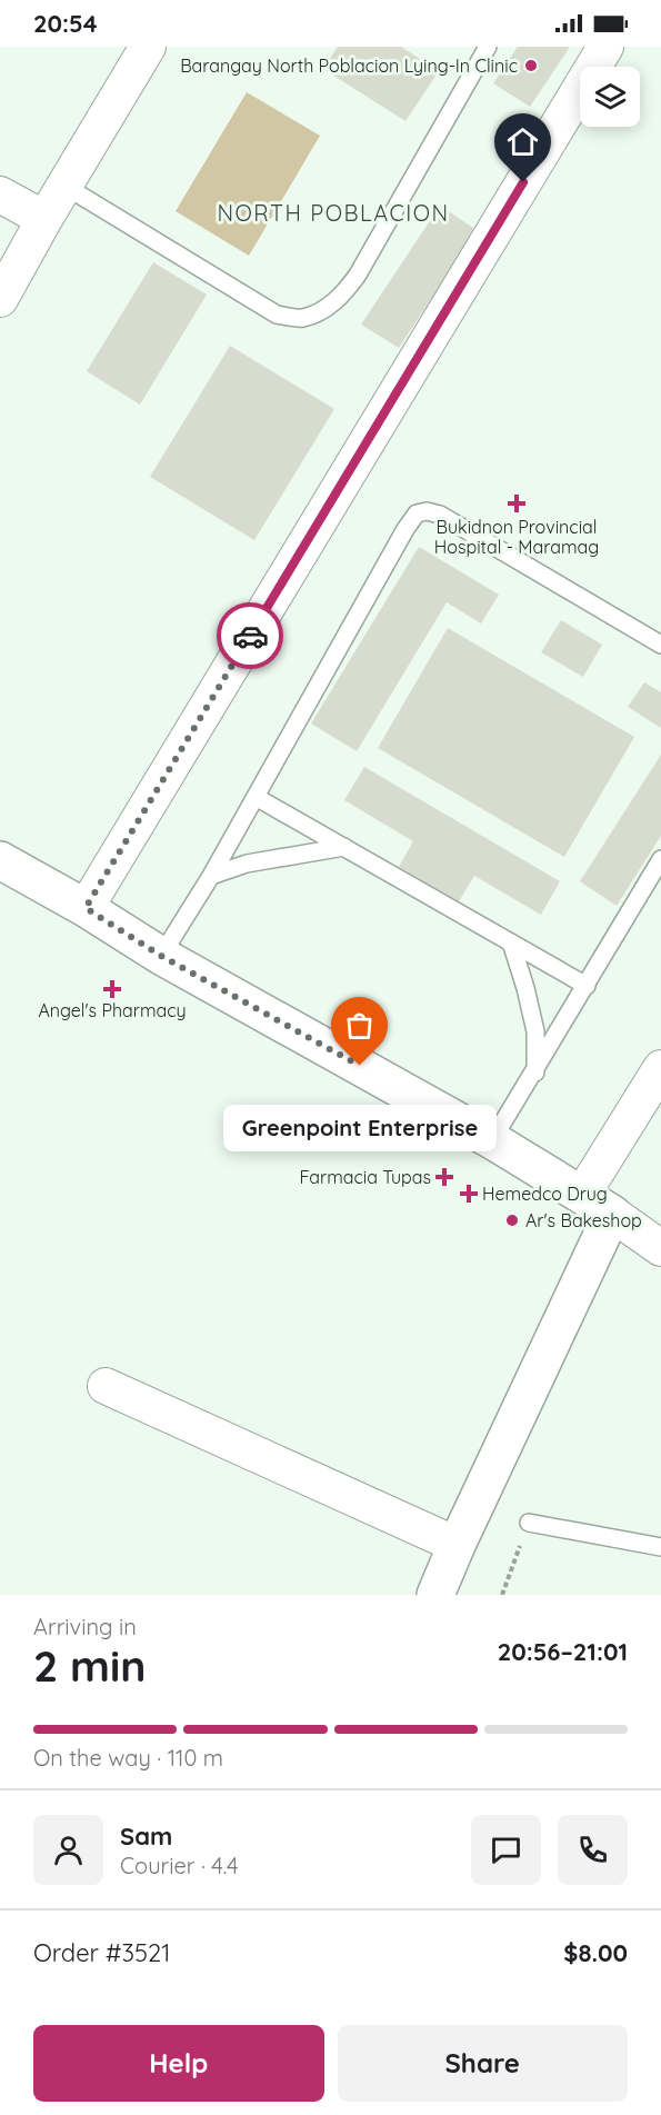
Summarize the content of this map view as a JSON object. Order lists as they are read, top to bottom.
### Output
{
  "districts": ["NORTH POBLACION"],
  "places": {
    "other": ["Barangay North Poblacion Lying-In Clinic", "Greenpoint Enterprise", "Ar's Bakeshop"],
    "health": [
      "Bukidnon Provincial Hospital - Maramag",
      "Angel's Pharmacy",
      "Farmacia Tupas",
      "Hemedco Drug"
    ]
  },
  "page": {
    "status": "20:54",
    "bubble": "Greenpoint Enterprise",
    "heading": ["2 min", "Arriving in", "20:56–21:01"],
    "panel": [
      "Sam",
      "Courier · 4.4",
      "Order #3521",
      "$8.00"
    ],
    "bar": "On the way · 110 m",
    "buttons": ["Help", "Share"]
  }
}
